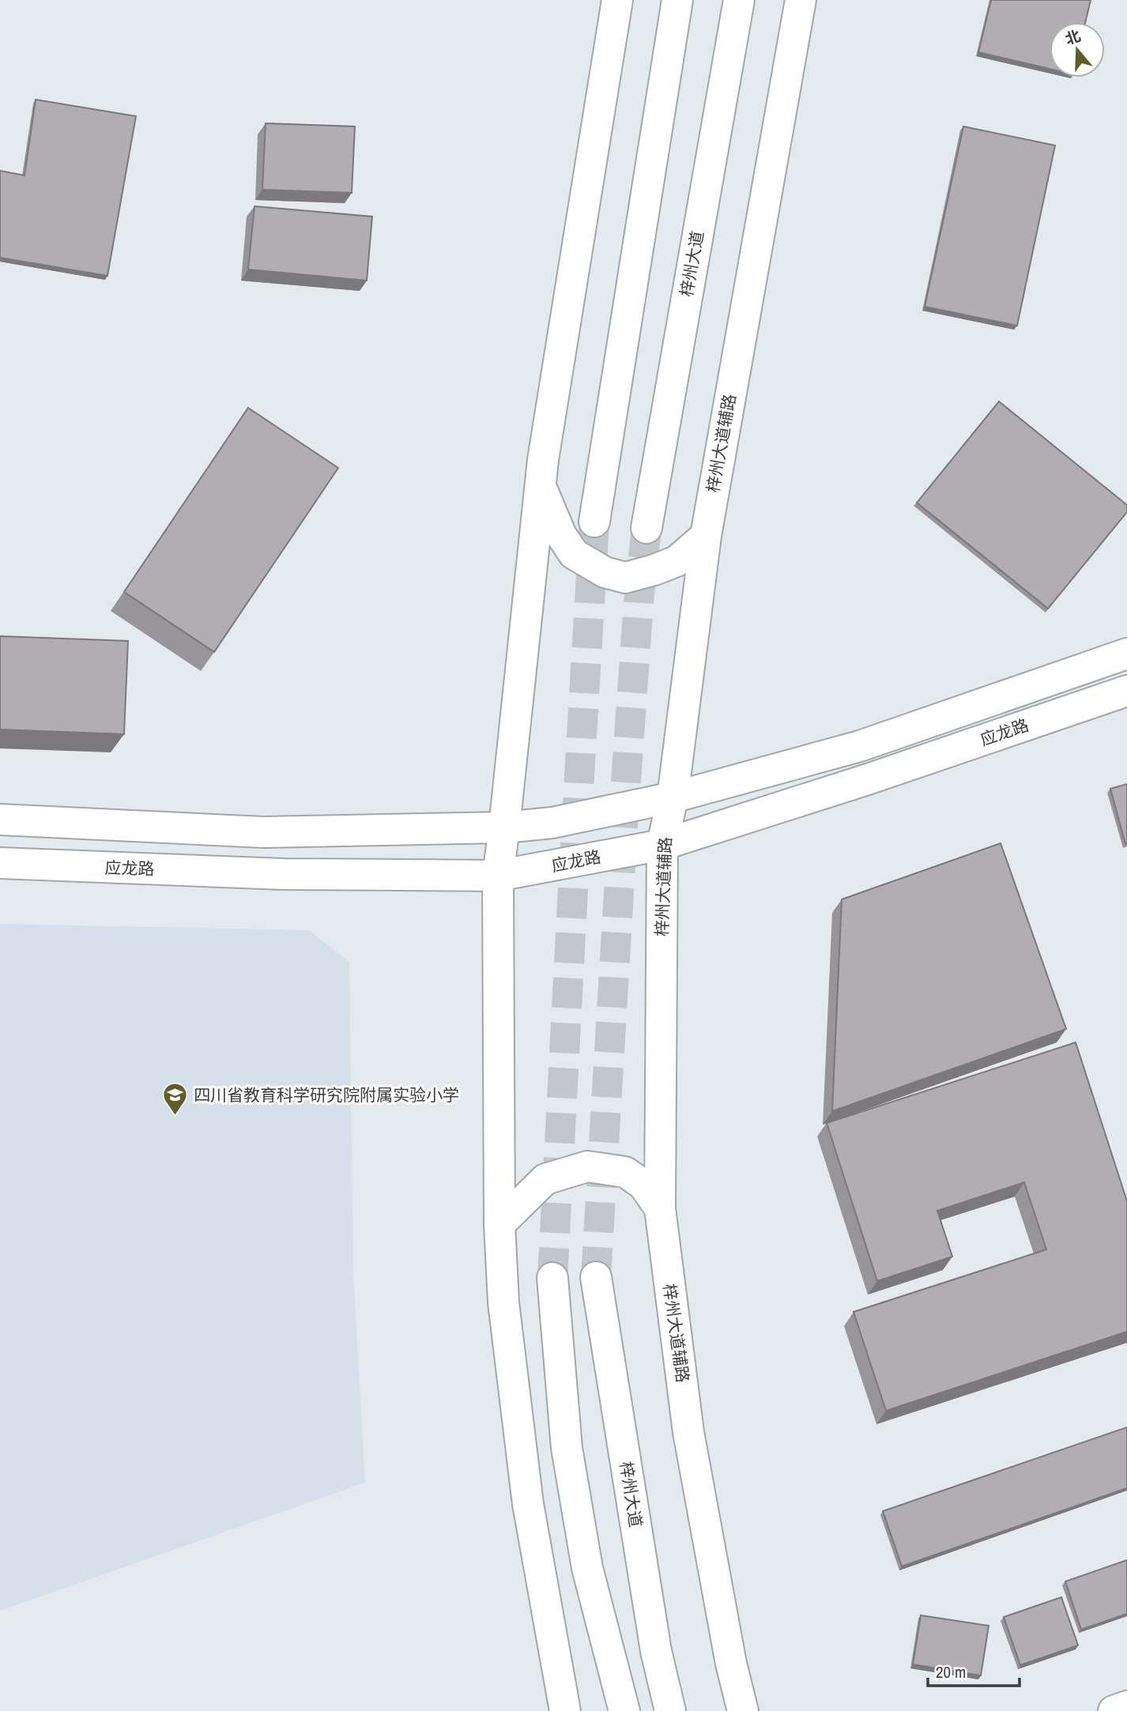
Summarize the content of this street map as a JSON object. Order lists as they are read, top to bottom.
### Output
{
  "streets": {
    "main road": ["梓州大道", "梓州大道辅路", "应龙路"]
  },
  "crossings": [
    ["梓州大道辅路", "应龙路"]
  ],
  "places": {
    "school or university": ["四川省教育科学研究院附属实验小学"]
  },
  "scale_bar": "20 m",
  "north": "top"
}
